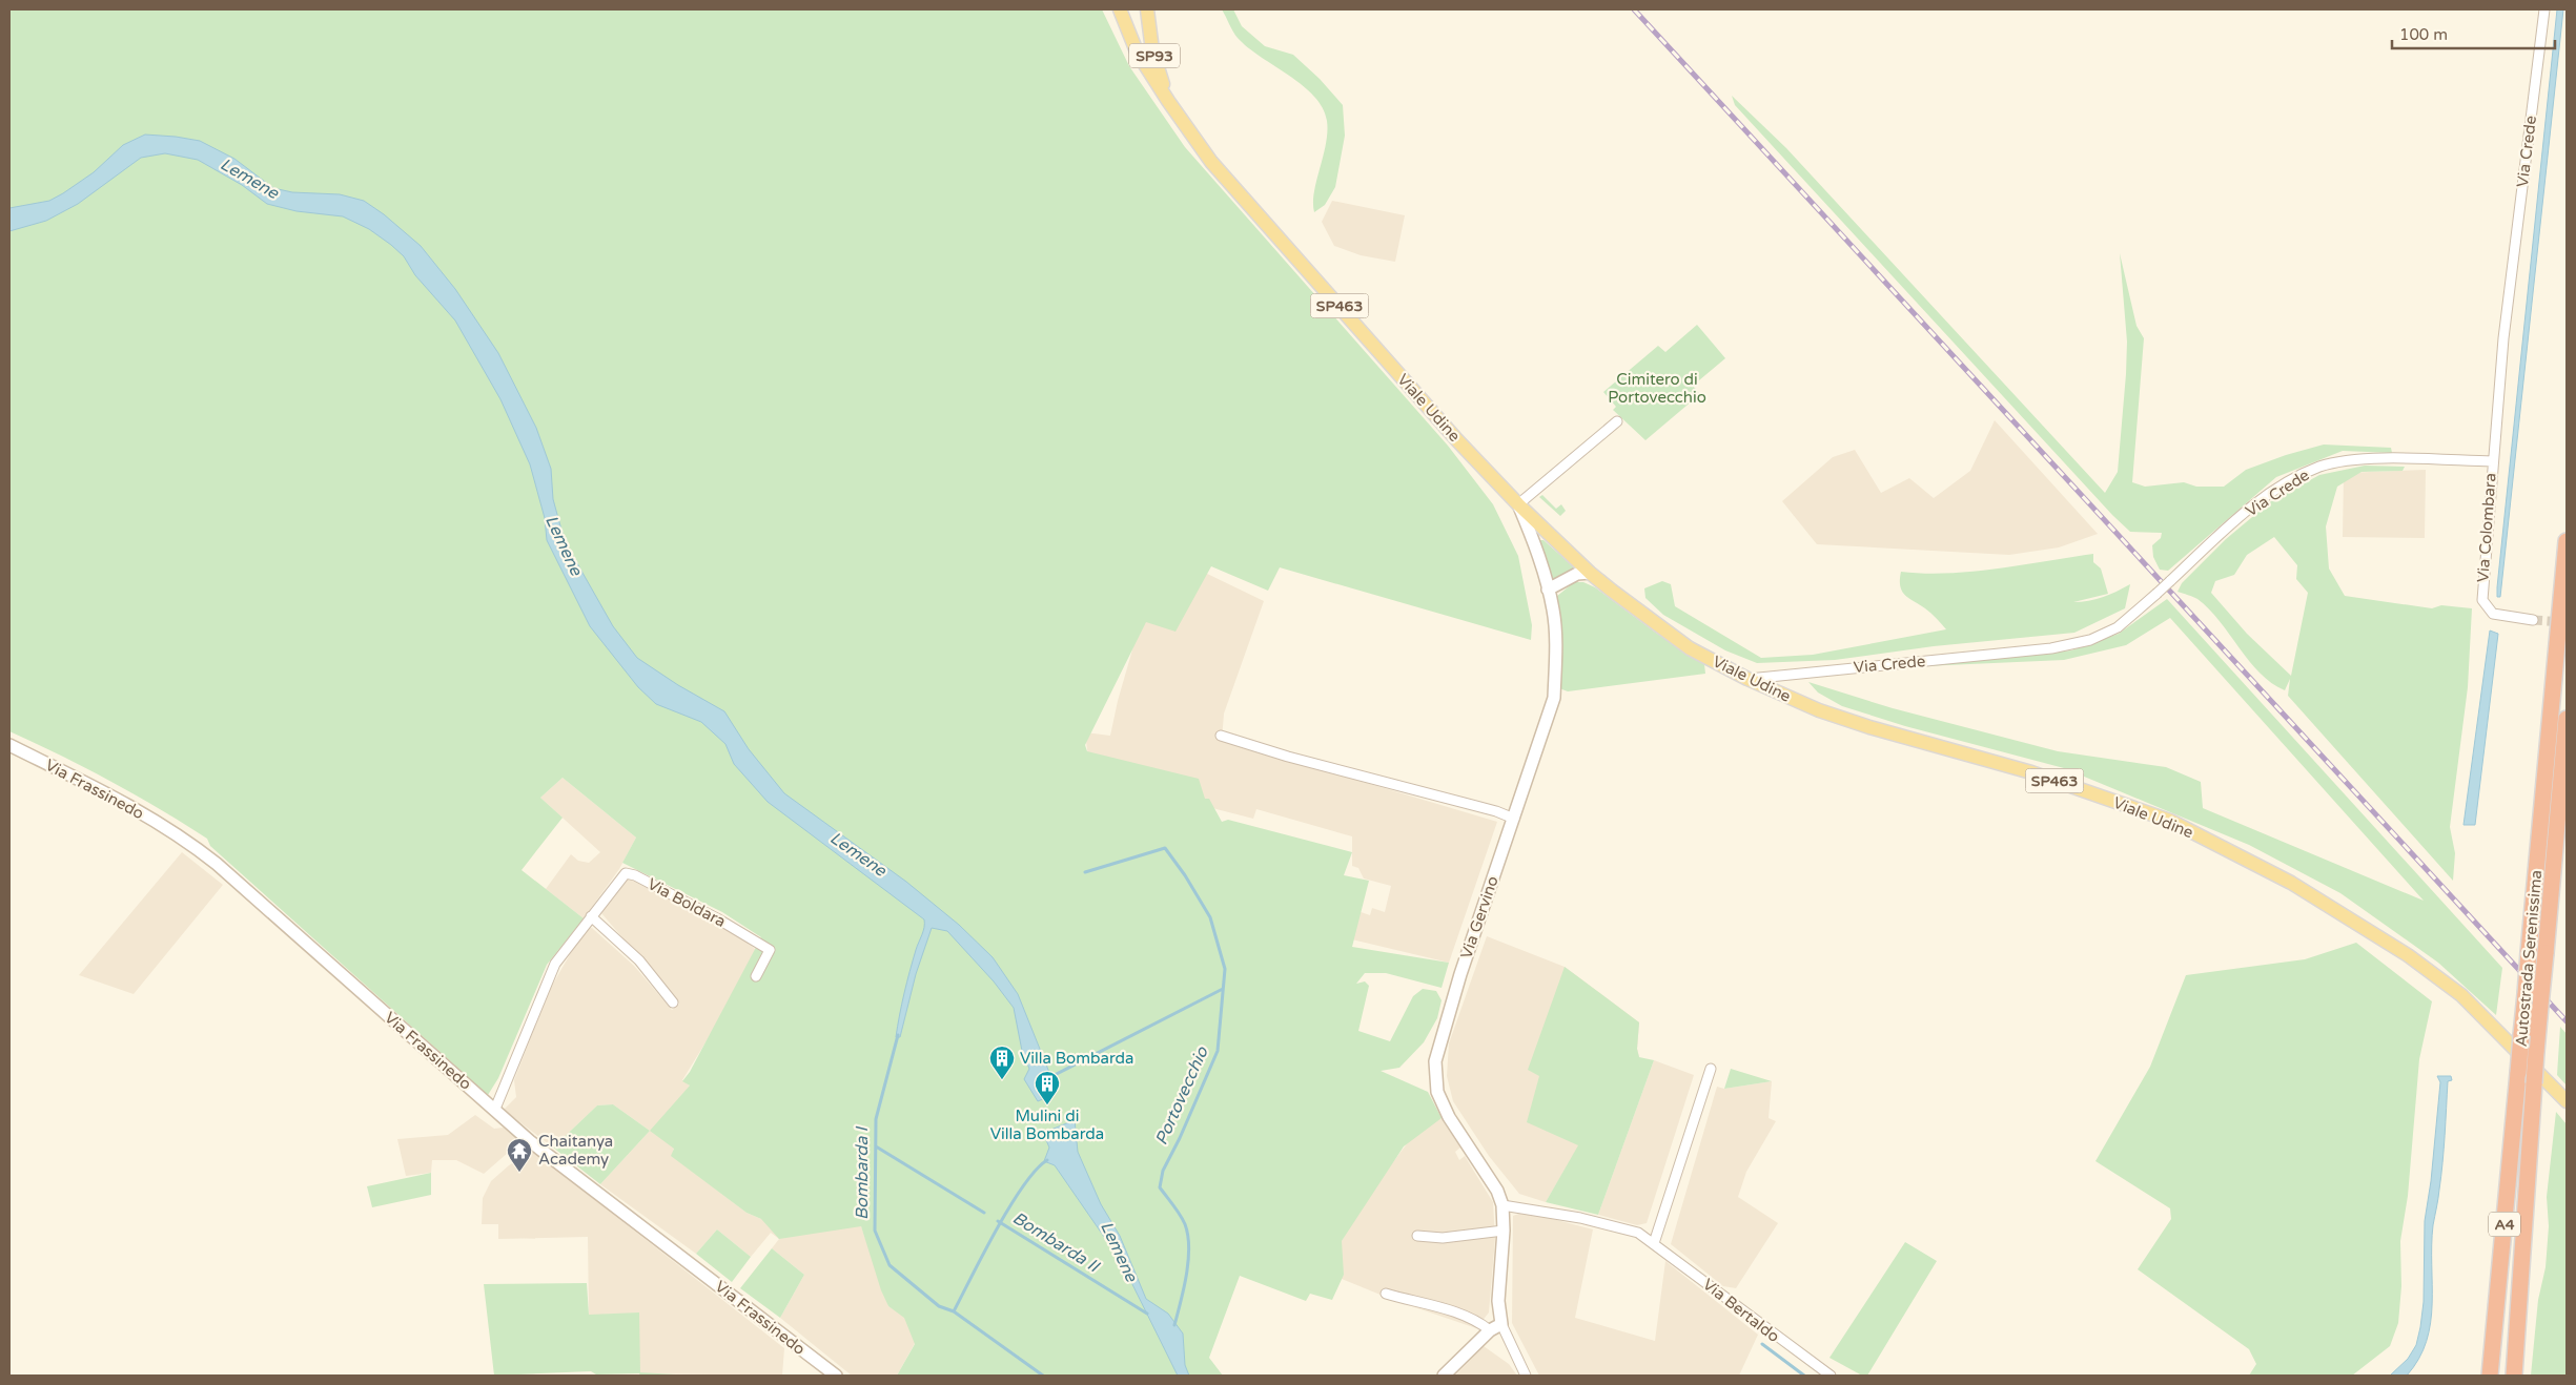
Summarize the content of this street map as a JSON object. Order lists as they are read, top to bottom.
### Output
{
  "streets": {
    "highway": ["Autostrada Serenissima", "A4"],
    "main road": ["SP93", "SP463", "Viale Udine"],
    "street": [
      "Via Crede",
      "Via Colombara",
      "Via Frassinedo",
      "Via Boldara",
      "Via Gervino",
      "Via Bertaldo"
    ]
  },
  "crossings": [
    ["SP93", "Viale Udine"],
    ["Via Crede", "Viale Udine"],
    ["Via Crede", "Via Colombara"],
    ["Viale Udine", "Via Gervino"],
    ["Via Frassinedo", "Via Boldara"],
    ["Via Gervino", "Via Bertaldo"]
  ],
  "water": [
    "Lemene",
    "Portovecchio",
    "Bombarda I",
    "Bombarda II"
  ],
  "parks": ["Cimitero di Portovecchio"],
  "places": {
    "building": ["Villa Bombarda", "Mulini di Villa Bombarda"],
    "temple": ["Chaitanya Academy"]
  },
  "scale_bar": "100 m"
}
